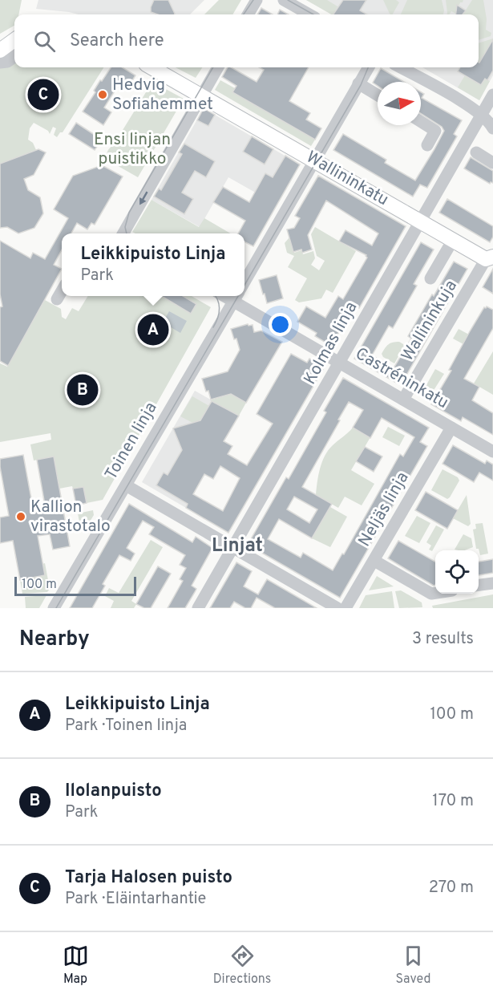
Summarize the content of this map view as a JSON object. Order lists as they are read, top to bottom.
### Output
{
  "streets": {
    "main road": ["Wallininkatu"],
    "street": [
      "Wallininkuja",
      "Kolmas linja",
      "Castréninkatu",
      "Toinen linja",
      "Neljäs linja"
    ]
  },
  "crossings": [
    ["Wallininkatu", "Wallininkuja"],
    ["Wallininkatu", "Kolmas linja"],
    ["Wallininkuja", "Castréninkatu"],
    ["Kolmas linja", "Castréninkatu"],
    ["Castréninkatu", "Toinen linja"],
    ["Castréninkatu", "Neljäs linja"]
  ],
  "districts": ["Linjat"],
  "parks": ["Ensi linjan puistikko"],
  "places": ["Hedvig Sofiahemmet", "Kallion virastotalo"],
  "scale_bar": "100 m",
  "north": "right",
  "page": {
    "search": "Search here",
    "pins": ["C", "A", "B"],
    "popup": ["Leikkipuisto Linja", "Park"],
    "scale": "100 m",
    "heading": ["Nearby", "3 results"],
    "list": [
      {
        "mark": "A",
        "name": "Leikkipuisto Linja",
        "note": "Park · Toinen linja",
        "value": "100 m"
      },
      {
        "mark": "B",
        "name": "Ilolanpuisto",
        "note": "Park",
        "value": "170 m"
      },
      {
        "mark": "C",
        "name": "Tarja Halosen puisto",
        "note": "Park · Eläintarhantie",
        "value": "270 m"
      }
    ],
    "nav": ["Map", "Directions", "Saved"]
  }
}
